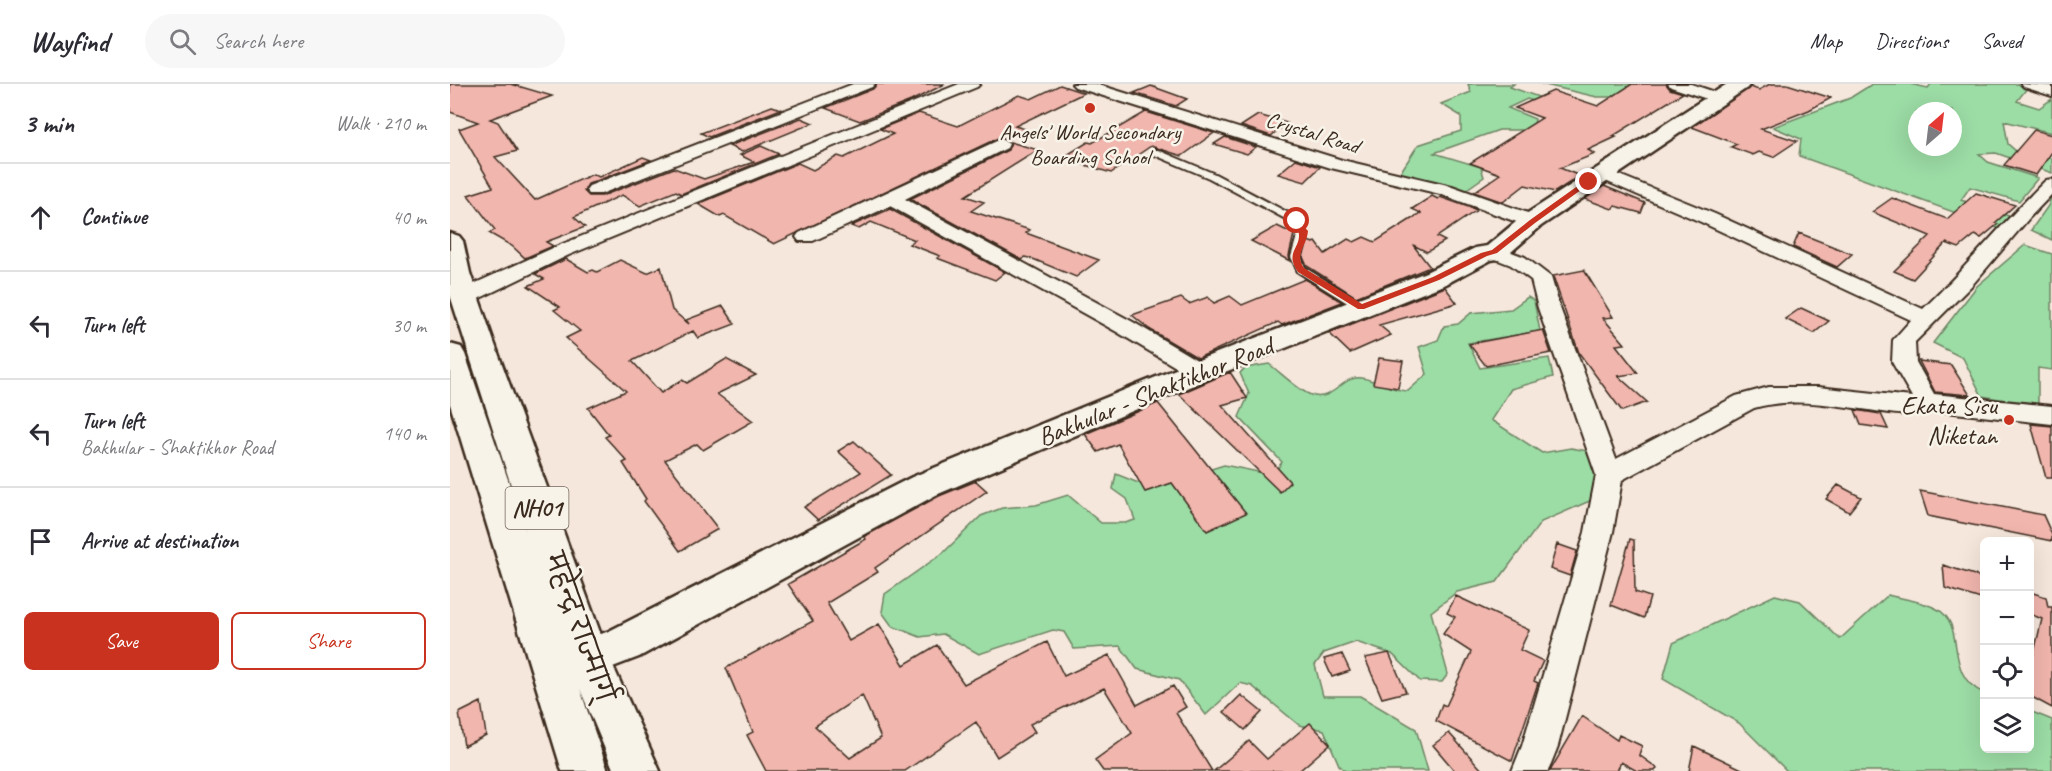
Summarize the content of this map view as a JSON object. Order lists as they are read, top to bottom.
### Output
{
  "streets": {
    "main road": ["Bakhular - Shaktikhor Road", "NH01", "महेन्द्र राज्मार्ग्"],
    "street": ["Crystal Road"]
  },
  "crossings": [
    ["Crystal Road", "Bakhular - Shaktikhor Road"],
    ["Bakhular - Shaktikhor Road", "महेन्द्र राज्मार्ग्"]
  ],
  "places": ["Angels' World Secondary Boarding School", "Ekata Sisu Niketan"],
  "north": "top right",
  "page": {
    "header": "Wayfind",
    "search": "Search here",
    "nav": ["Map", "Directions", "Saved"],
    "heading": ["3 min", "Walk · 210 m"],
    "list": [
      ["Continue", "40 m"],
      ["Turn left", "30 m"],
      ["Turn left", "Bakhular - Shaktikhor Road", "140 m"],
      "Arrive at destination"
    ],
    "map_buttons": ["+", "−"],
    "buttons": ["Save", "Share"]
  }
}
